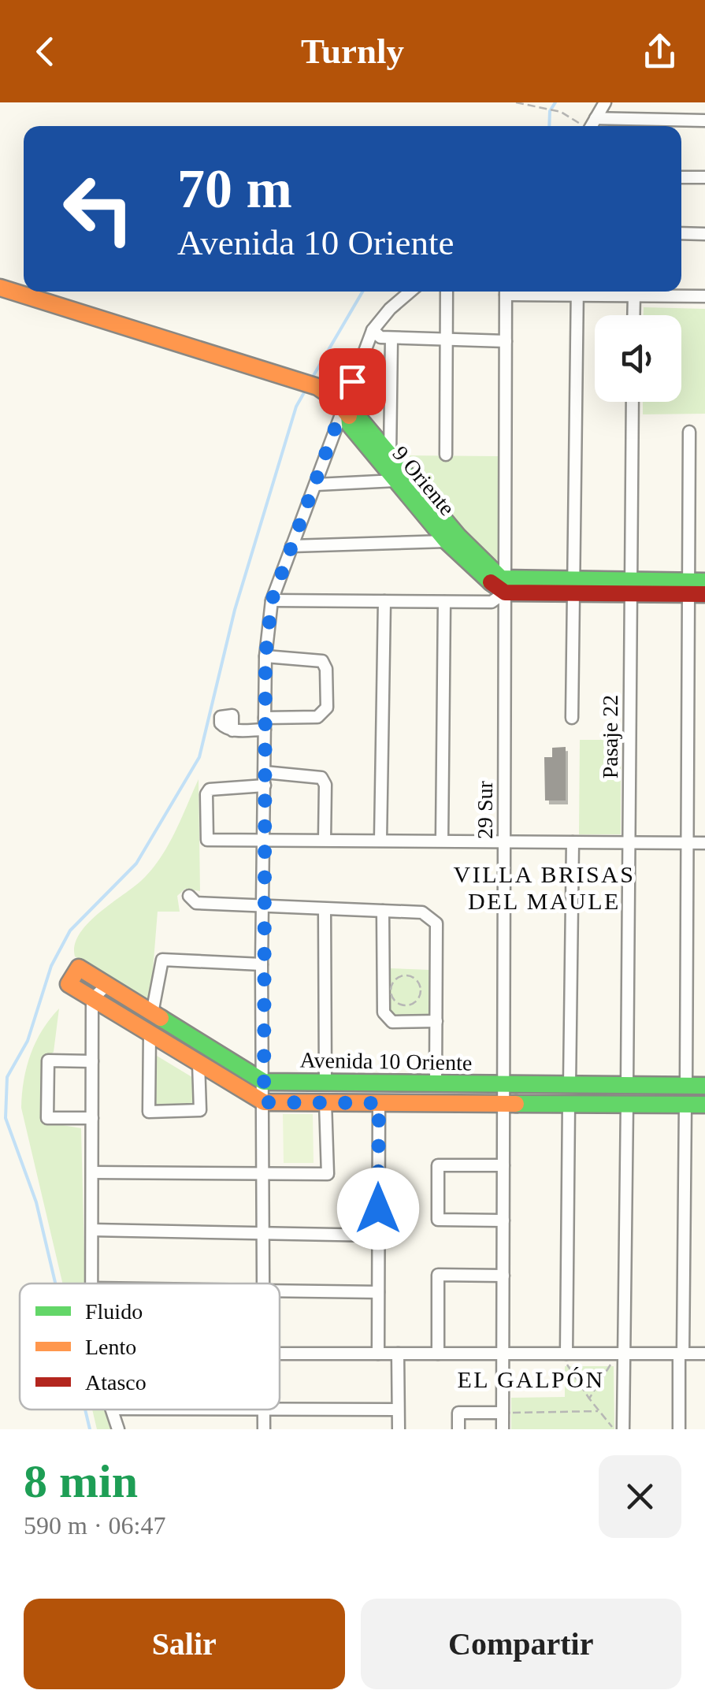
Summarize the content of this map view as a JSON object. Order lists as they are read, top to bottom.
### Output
{
  "streets": {
    "street": [
      "9 Oriente",
      "Pasaje 22",
      "29 Sur",
      "Avenida 10 Oriente"
    ]
  },
  "crossings": [
    ["9 Oriente", "29 Sur"],
    ["Pasaje 22", "Avenida 10 Oriente"],
    ["29 Sur", "Avenida 10 Oriente"]
  ],
  "districts": ["VILLA BRISAS DEL MAULE", "EL GALPÓN"],
  "legend": ["Fluido", "Lento", "Atasco"],
  "page": {
    "header": "Turnly",
    "turn": ["70 m", "Avenida 10 Oriente"],
    "heading": ["8 min", "590 m · 06:47"],
    "buttons": ["Salir", "Compartir"]
  }
}
